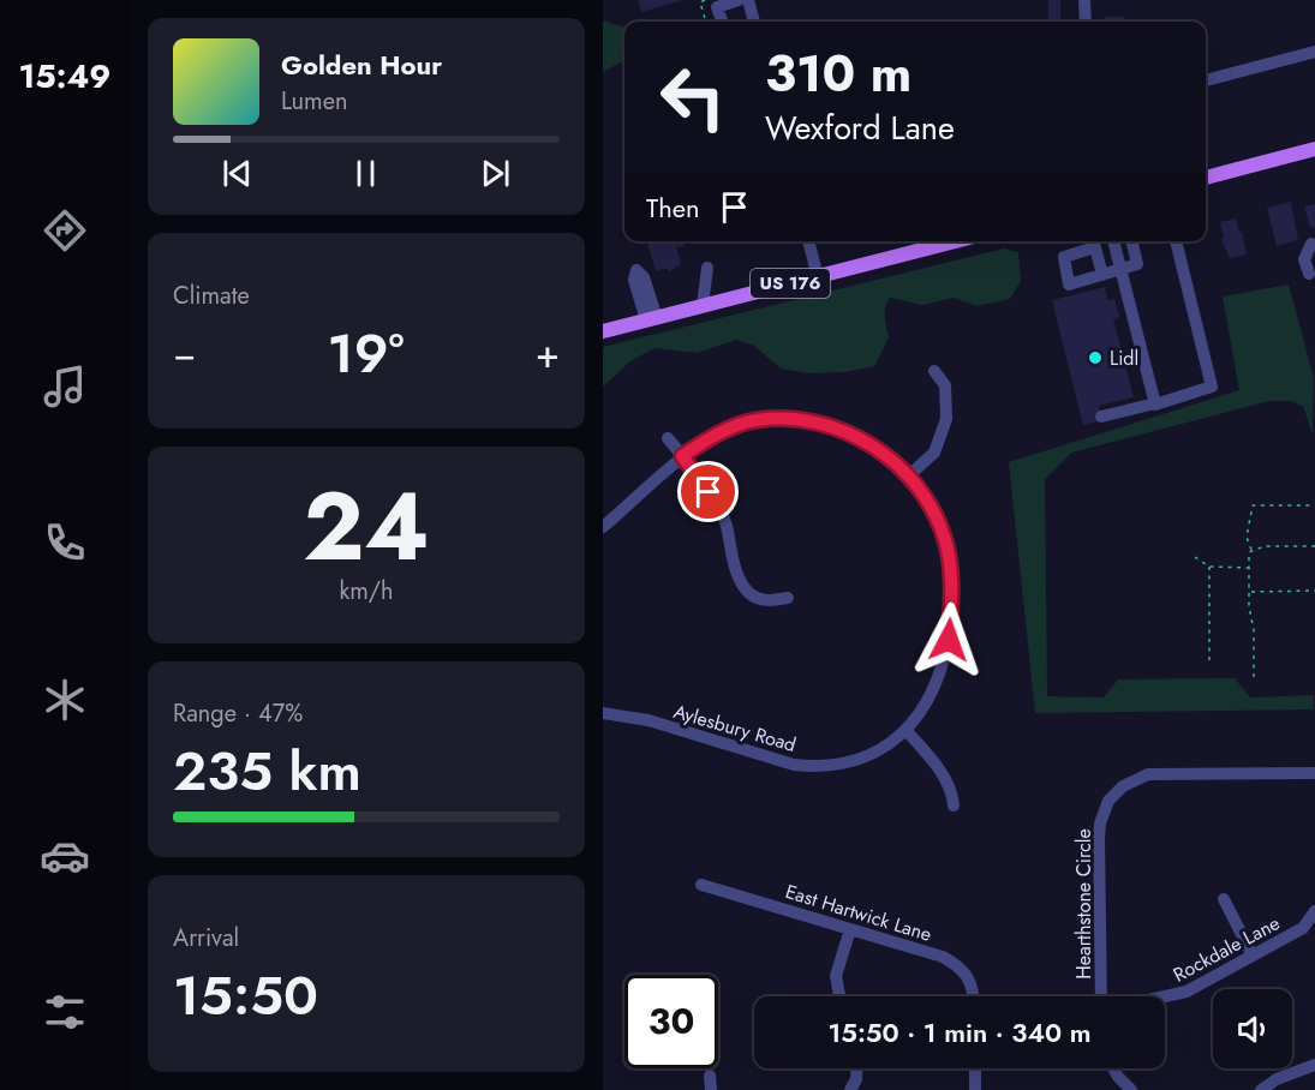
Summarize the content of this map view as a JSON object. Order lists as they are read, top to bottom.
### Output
{
  "streets": {
    "main road": ["US 176"],
    "street": [
      "Aylesbury Road",
      "Hearthstone Circle",
      "East Hartwick Lane",
      "Rockdale Lane"
    ]
  },
  "places": ["Lidl"],
  "page": {
    "tabs": "15:49",
    "turn": ["310 m", "Wexford Lane"],
    "song": ["Golden Hour", "Lumen"],
    "then": "Then",
    "tile": [
      "Climate",
      ["24", "km/h"],
      ["Range · 47%", "235 km"],
      ["Arrival", "15:50"]
    ],
    "heat": ["−", "19°", "+"],
    "limit": "30",
    "trip": "15:50 · 1 min · 340 m"
  }
}
